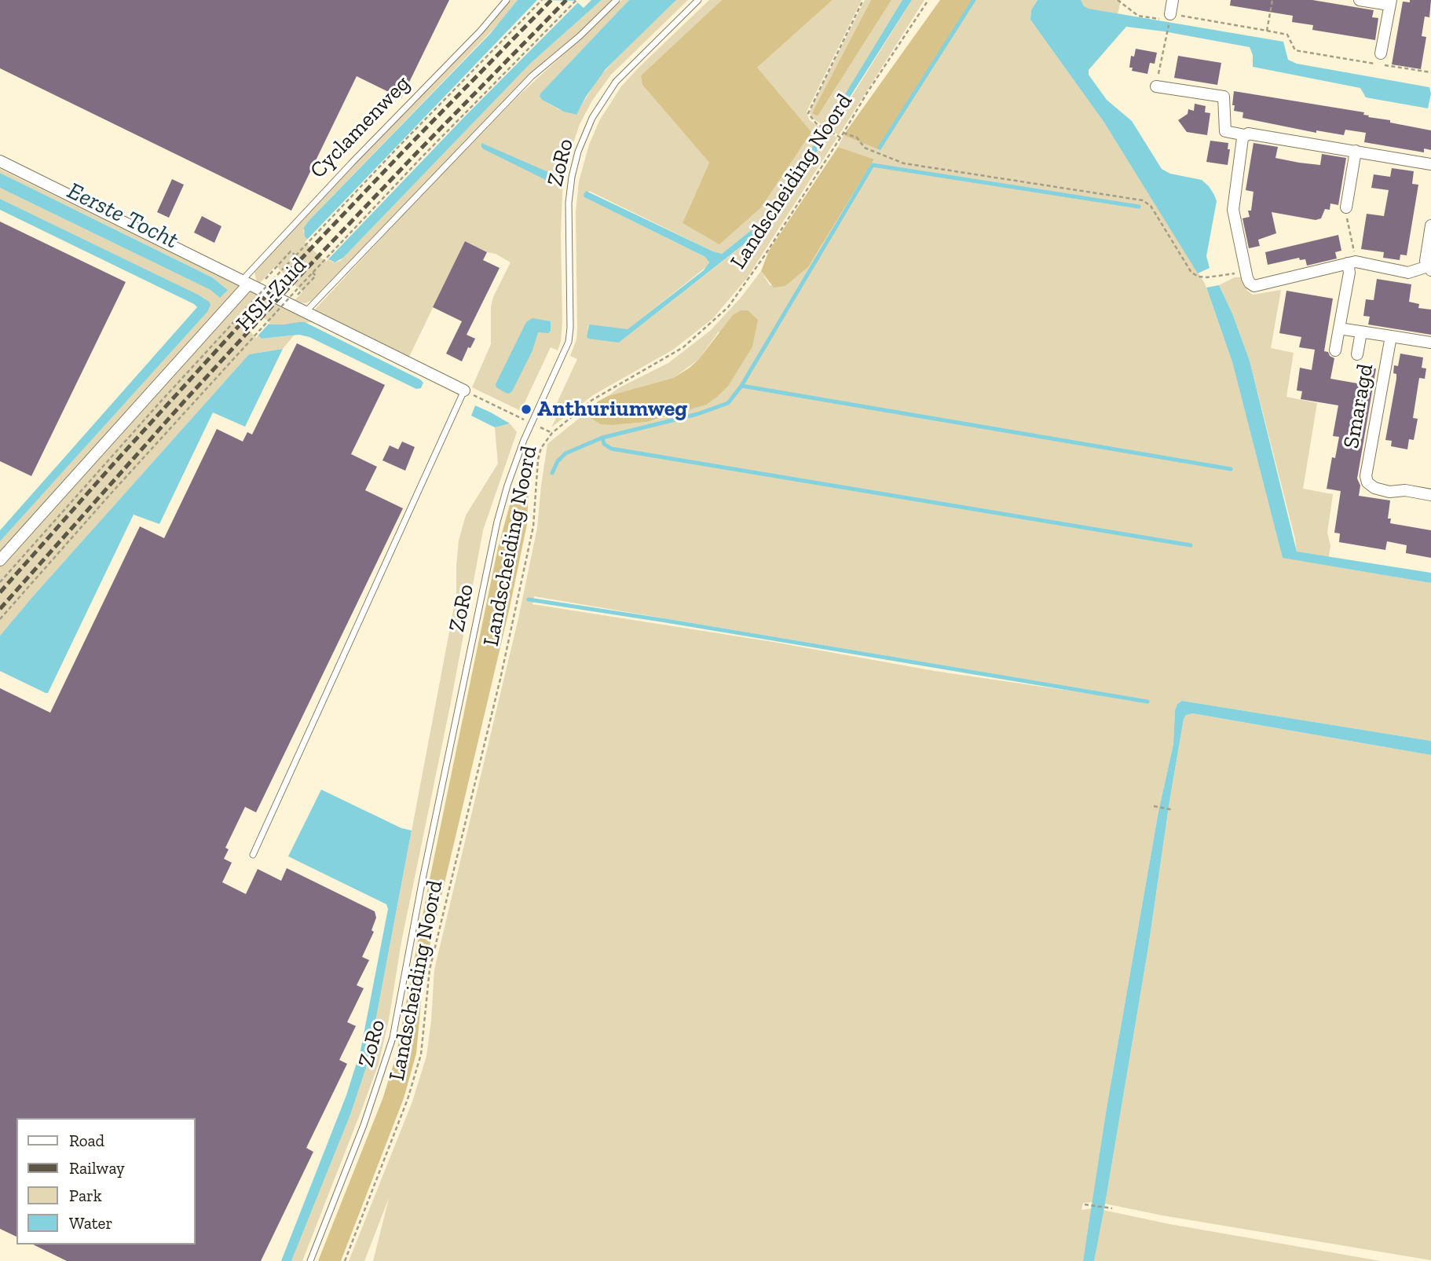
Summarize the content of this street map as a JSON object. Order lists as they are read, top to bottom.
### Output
{
  "streets": {
    "street": ["Cyclamenweg", "Smaragd"],
    "lane": ["ZoRo"],
    "path": ["Landscheiding Noord", "HSL-Zuid"]
  },
  "water": ["Eerste Tocht"],
  "places": ["Anthuriumweg"],
  "legend": [
    "Road",
    "Railway",
    "Park",
    "Water"
  ]
}
